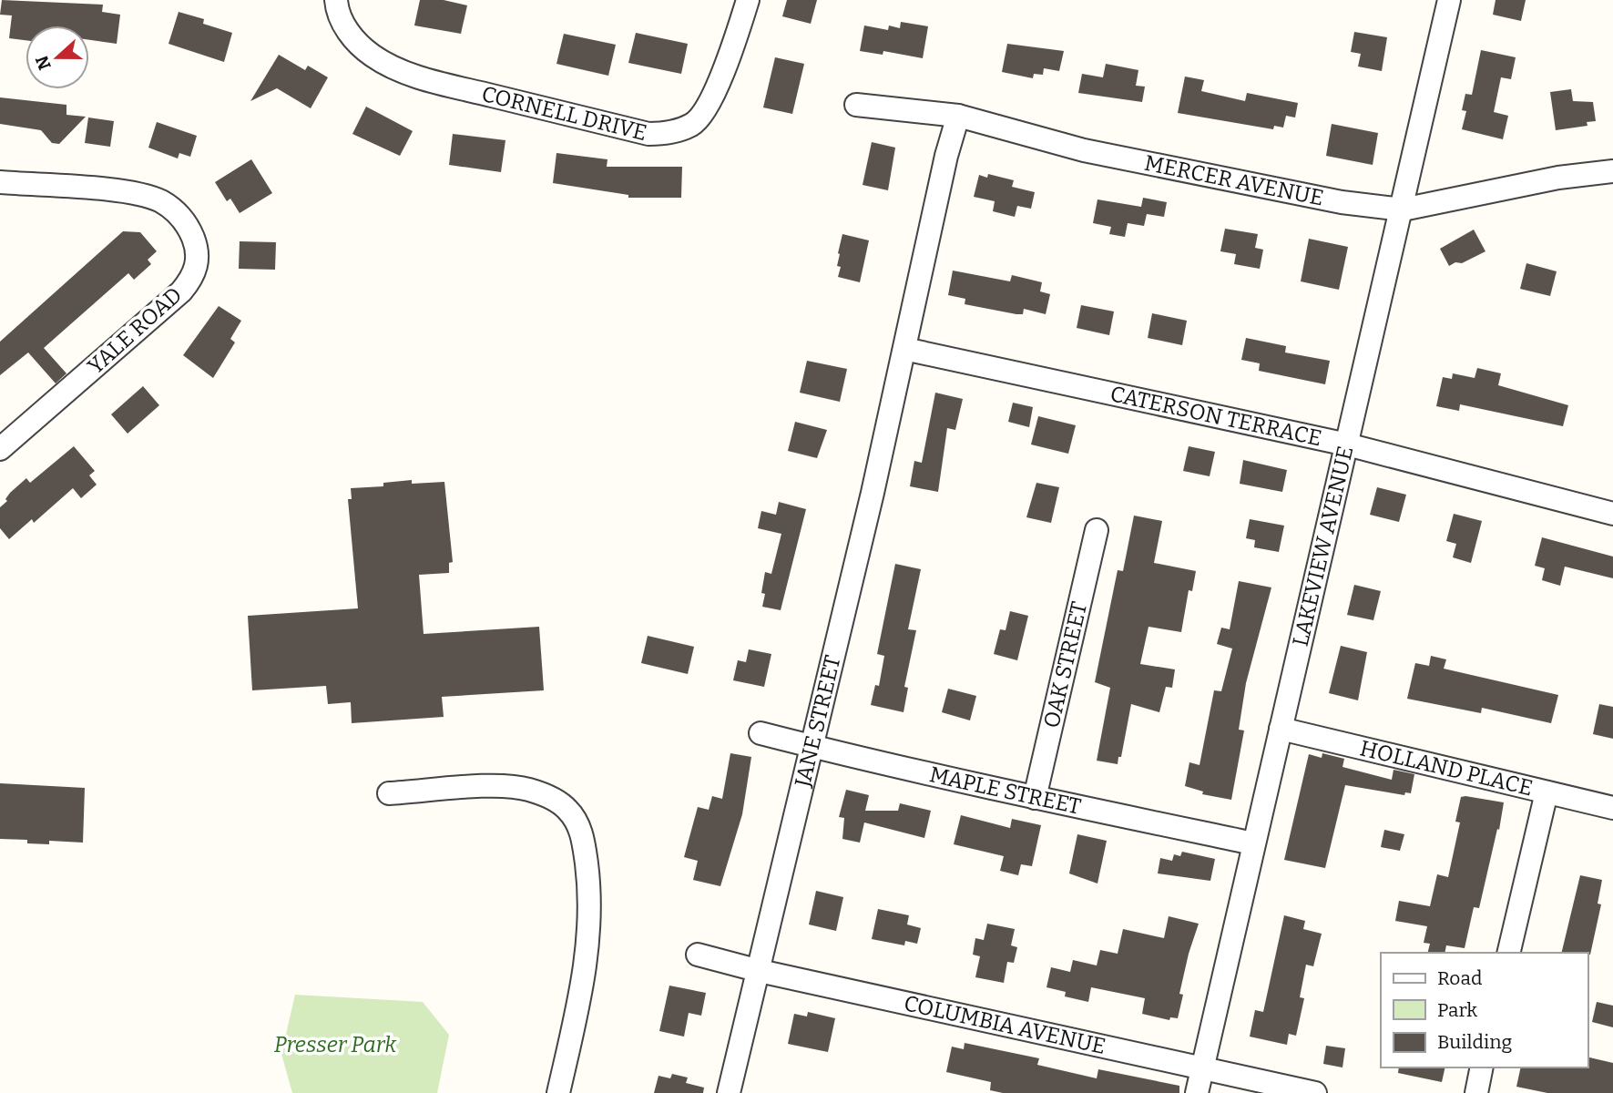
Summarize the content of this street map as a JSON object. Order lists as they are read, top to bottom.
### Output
{
  "streets": {
    "street": [
      "CORNELL DRIVE",
      "MERCER AVENUE",
      "YALE ROAD",
      "CATERSON TERRACE",
      "LAKEVIEW AVENUE",
      "OAK STREET",
      "JANE STREET",
      "HOLLAND PLACE",
      "MAPLE STREET",
      "COLUMBIA AVENUE"
    ]
  },
  "crossings": [
    ["MERCER AVENUE", "LAKEVIEW AVENUE"],
    ["CATERSON TERRACE", "LAKEVIEW AVENUE"],
    ["CATERSON TERRACE", "JANE STREET"],
    ["LAKEVIEW AVENUE", "HOLLAND PLACE"],
    ["LAKEVIEW AVENUE", "MAPLE STREET"],
    ["LAKEVIEW AVENUE", "COLUMBIA AVENUE"],
    ["OAK STREET", "MAPLE STREET"],
    ["JANE STREET", "MAPLE STREET"],
    ["JANE STREET", "COLUMBIA AVENUE"]
  ],
  "parks": ["Presser Park"],
  "legend": ["Road", "Park", "Building"],
  "north": "left"
}
